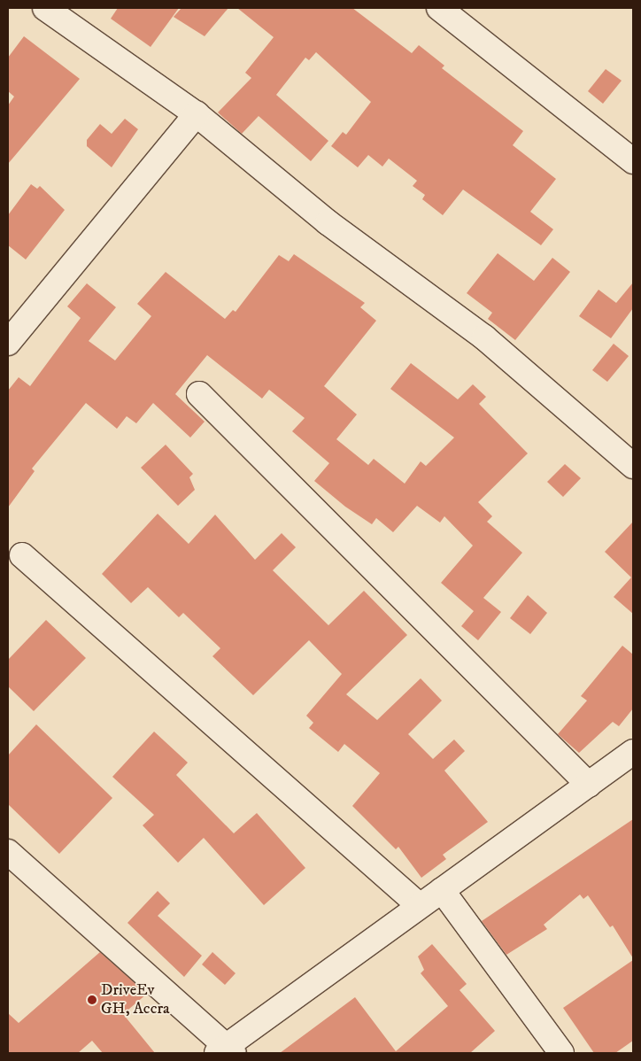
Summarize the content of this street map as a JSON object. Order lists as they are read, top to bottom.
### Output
{
  "places": ["DriveEv GH, Accra"]
}
